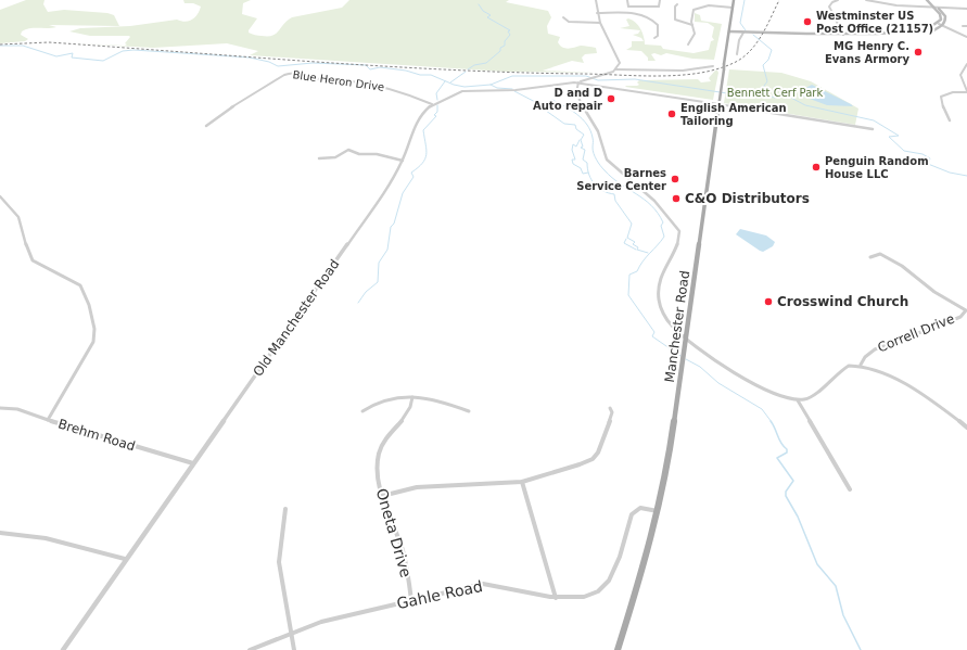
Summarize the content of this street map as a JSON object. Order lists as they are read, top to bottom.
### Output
{
  "streets": {
    "main road": ["Manchester Road"],
    "street": [
      "Blue Heron Drive",
      "Old Manchester Road",
      "Correll Drive",
      "Brehm Road",
      "Oneta Drive",
      "Gahle Road"
    ]
  },
  "crossings": [
    ["Blue Heron Drive", "Old Manchester Road"],
    ["Old Manchester Road", "Manchester Road"],
    ["Old Manchester Road", "Brehm Road"],
    ["Manchester Road", "Gahle Road"],
    ["Oneta Drive", "Gahle Road"]
  ],
  "parks": ["Bennett Cerf Park"],
  "places": [
    "Westminster US Post Office (21157)",
    "MG Henry C. Evans Armory",
    "D and D Auto repair",
    "English American Tailoring",
    "Penguin Random House LLC",
    "Barnes Service Center",
    "C&O Distributors",
    "Crosswind Church"
  ]
}
